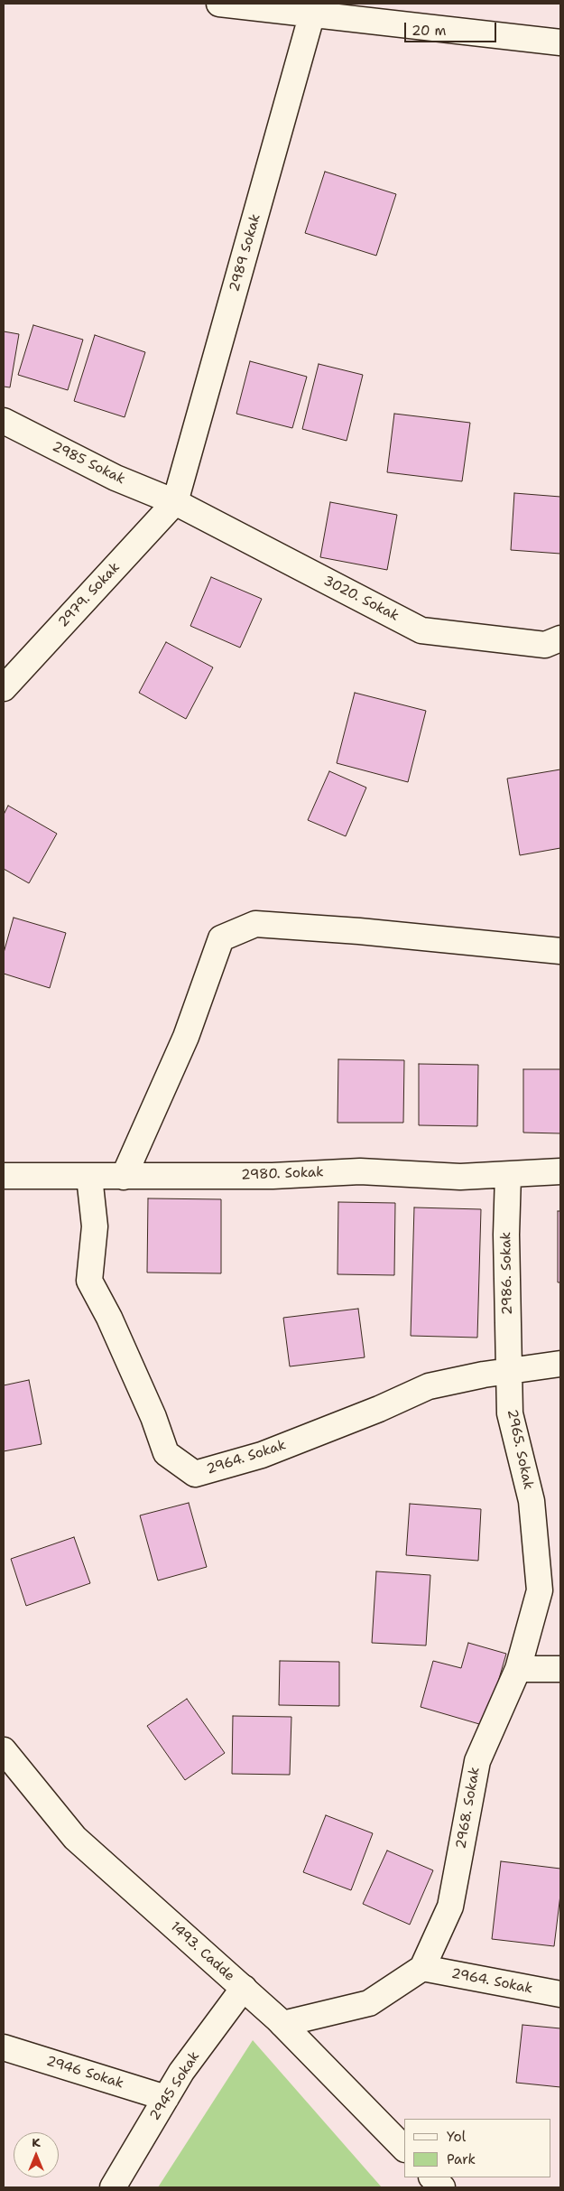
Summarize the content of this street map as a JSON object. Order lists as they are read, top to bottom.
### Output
{
  "streets": {
    "street": [
      "2989 Sokak",
      "2985 Sokak",
      "2979. Sokak",
      "3020. Sokak",
      "2980. Sokak",
      "2986. Sokak",
      "2965. Sokak",
      "2964. Sokak",
      "2968. Sokak",
      "1493. Cadde",
      "2946 Sokak",
      "2945 Sokak"
    ]
  },
  "crossings": [
    ["2989 Sokak", "2985 Sokak"],
    ["2989 Sokak", "2979. Sokak"],
    ["2989 Sokak", "3020. Sokak"],
    ["2985 Sokak", "2979. Sokak"],
    ["2985 Sokak", "3020. Sokak"],
    ["2979. Sokak", "3020. Sokak"],
    ["2980. Sokak", "2986. Sokak"],
    ["2980. Sokak", "2964. Sokak"],
    ["2986. Sokak", "2965. Sokak"],
    ["2986. Sokak", "2964. Sokak"],
    ["2965. Sokak", "2964. Sokak"],
    ["2965. Sokak", "2968. Sokak"],
    ["2964. Sokak", "2968. Sokak"],
    ["1493. Cadde", "2945 Sokak"],
    ["2946 Sokak", "2945 Sokak"]
  ],
  "legend": ["Yol", "Park"],
  "scale_bar": "20 m",
  "north": "top"
}
